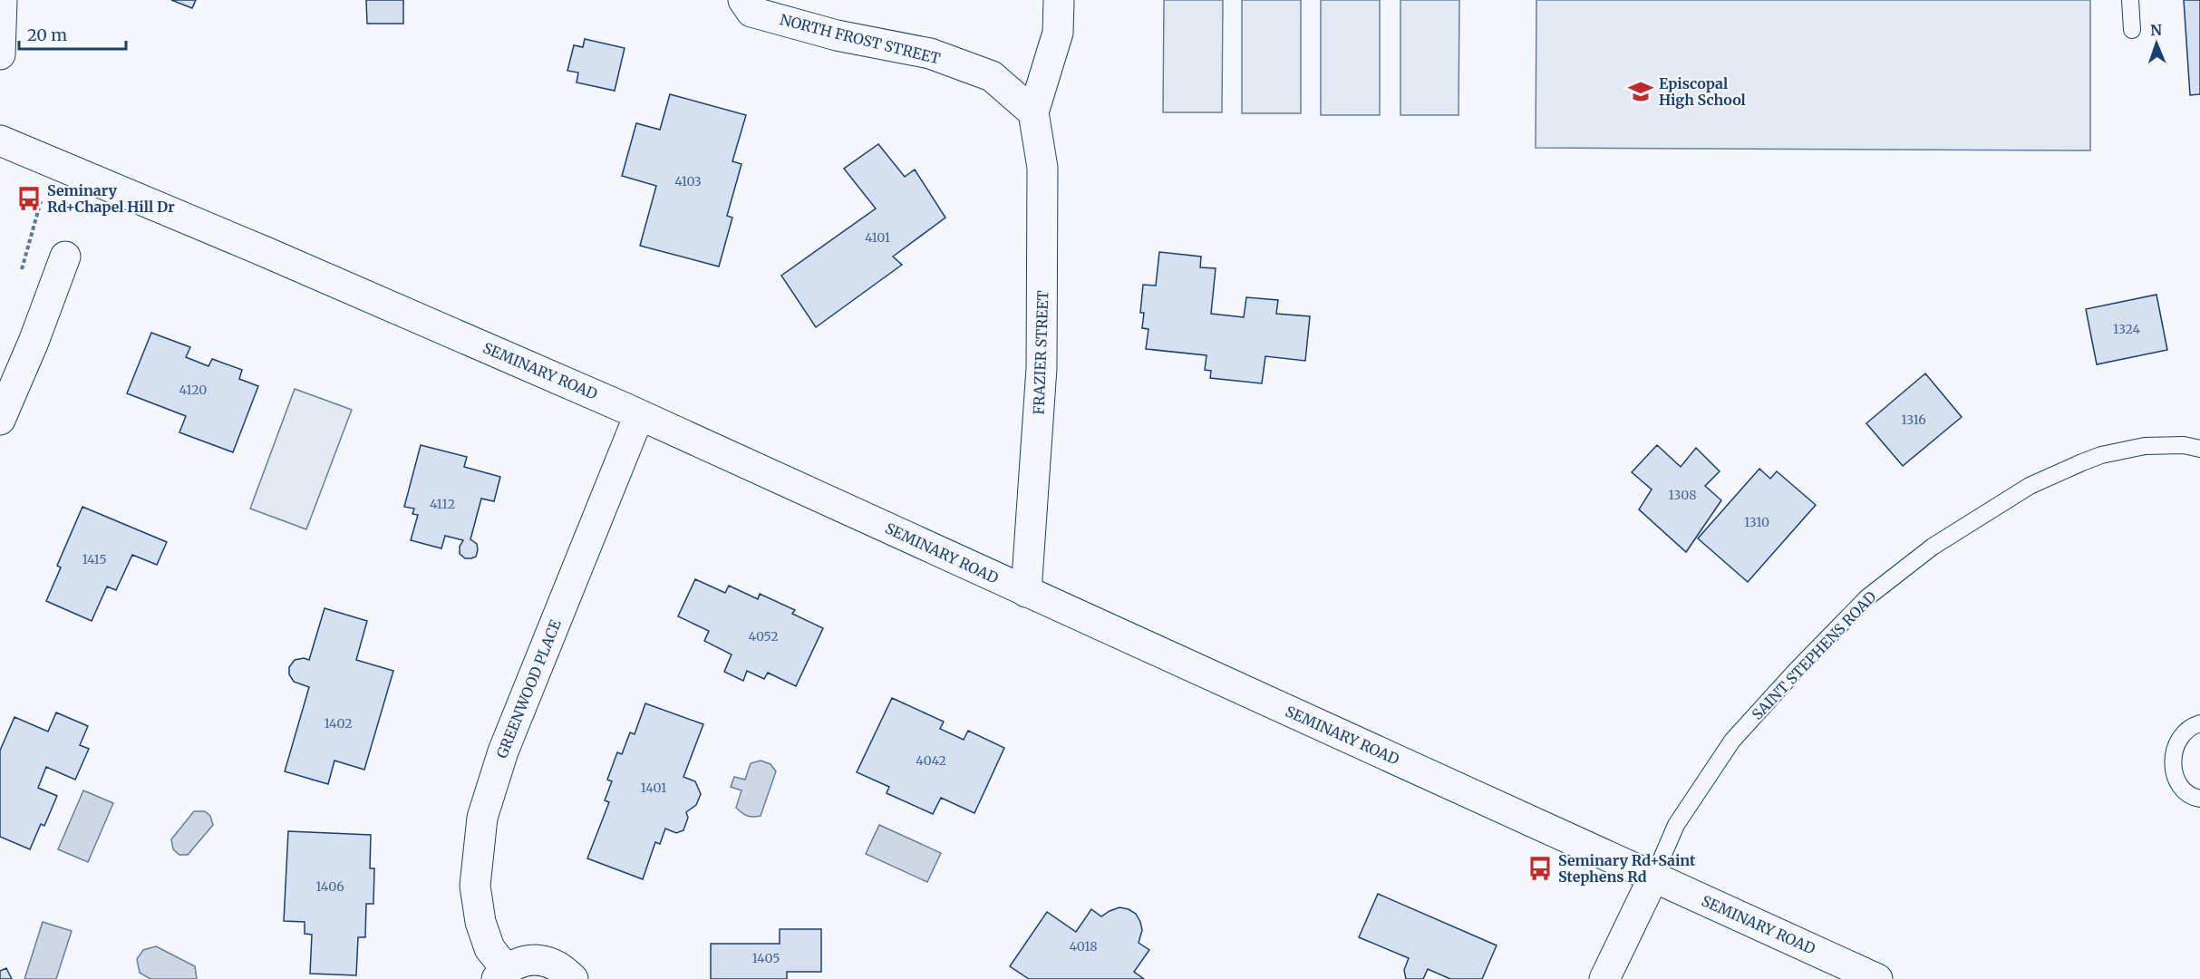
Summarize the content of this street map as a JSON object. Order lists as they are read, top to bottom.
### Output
{
  "streets": {
    "main road": [
      "NORTH FROST STREET",
      "FRAZIER STREET",
      "SEMINARY ROAD",
      "SAINT STEPHENS ROAD",
      "GREENWOOD PLACE"
    ]
  },
  "crossings": [
    ["NORTH FROST STREET", "FRAZIER STREET"],
    ["FRAZIER STREET", "SEMINARY ROAD"],
    ["SEMINARY ROAD", "SAINT STEPHENS ROAD"],
    ["SEMINARY ROAD", "GREENWOOD PLACE"]
  ],
  "places": {
    "school or university": ["Episcopal High School"],
    "bus stop": ["Seminary Rd+Chapel Hill Dr", "Seminary Rd+Saint Stephens Rd"]
  },
  "house_numbers": [
    "4103",
    "4101",
    "1324",
    "4120",
    "1316",
    "1308",
    "4112",
    "1310",
    "1415",
    "4052",
    "1402",
    "4042",
    "1401",
    "1406",
    "4018",
    "1405"
  ],
  "scale_bar": "20 m",
  "north": "top"
}
